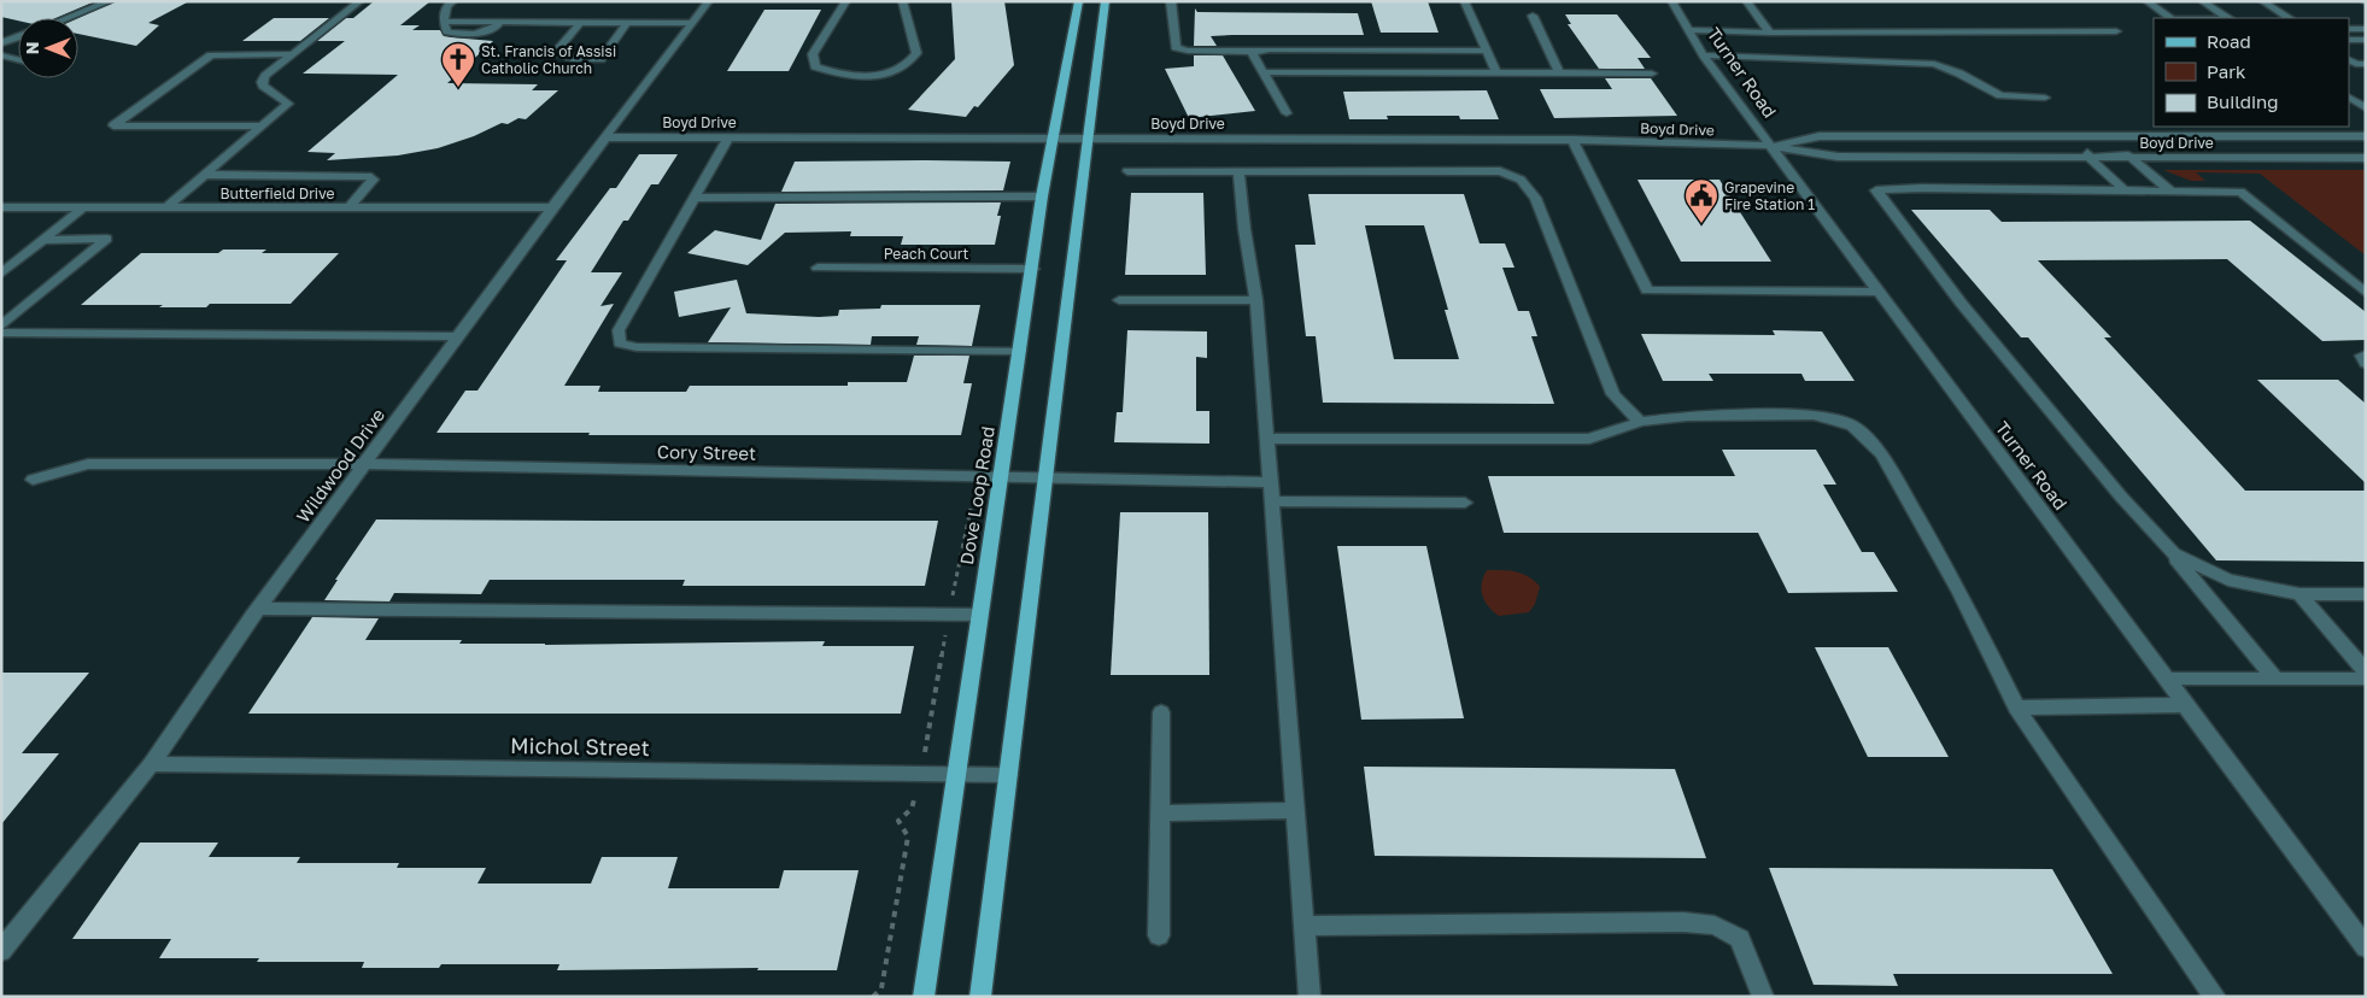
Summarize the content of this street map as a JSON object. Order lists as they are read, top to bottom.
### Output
{
  "streets": {
    "main road": ["Dove Loop Road"],
    "street": [
      "Turner Road",
      "Boyd Drive",
      "Butterfield Drive",
      "Peach Court",
      "Cory Street",
      "Wildwood Drive",
      "Michol Street"
    ]
  },
  "crossings": [
    ["Turner Road", "Boyd Drive"],
    ["Boyd Drive", "Wildwood Drive"],
    ["Boyd Drive", "Dove Loop Road"],
    ["Butterfield Drive", "Wildwood Drive"],
    ["Peach Court", "Dove Loop Road"],
    ["Cory Street", "Wildwood Drive"],
    ["Cory Street", "Dove Loop Road"],
    ["Wildwood Drive", "Michol Street"],
    ["Dove Loop Road", "Michol Street"]
  ],
  "places": {
    "church": ["St. Francis of Assisi Catholic Church"],
    "public building": ["Grapevine Fire Station 1"]
  },
  "legend": ["Road", "Park", "Building"],
  "north": "left"
}
